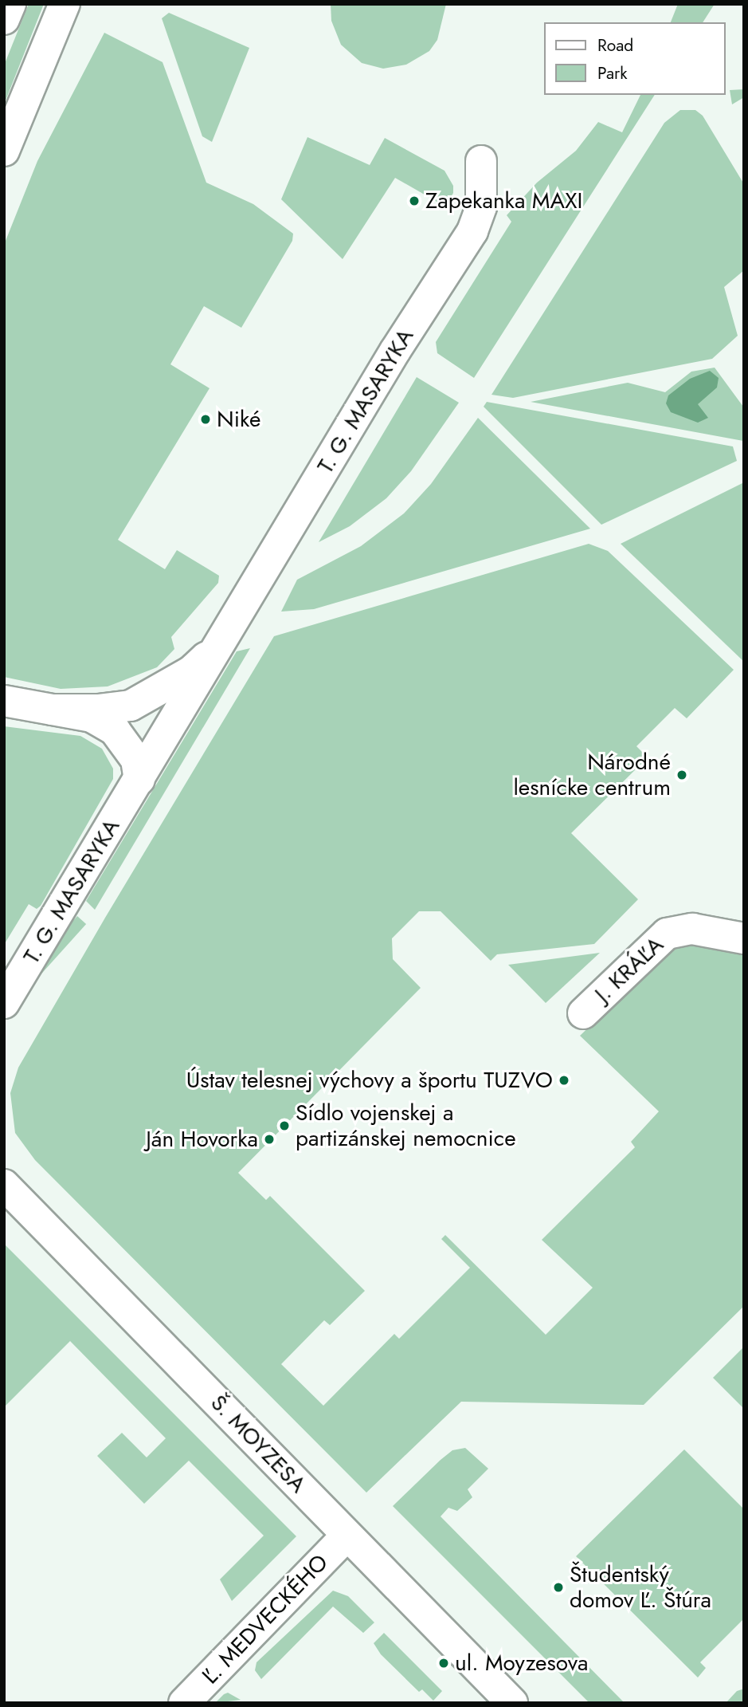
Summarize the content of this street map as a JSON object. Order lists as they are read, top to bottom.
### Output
{
  "streets": {
    "street": [
      "T. G. MASARYKA",
      "J. KRÁĽA",
      "Š. MOYZESA",
      "Ľ. MEDVECKÉHO"
    ]
  },
  "crossings": [
    ["Š. MOYZESA", "Ľ. MEDVECKÉHO"]
  ],
  "places": [
    "Zapekanka MAXI",
    "Niké",
    "Národné lesnícke centrum",
    "Ústav telesnej výchovy a športu TUZVO",
    "Sídlo vojenskej a partizánskej nemocnice",
    "Ján Hovorka",
    "Študentský domov Ľ. Štúra",
    "ul. Moyzesova"
  ],
  "legend": ["Road", "Park"]
}
